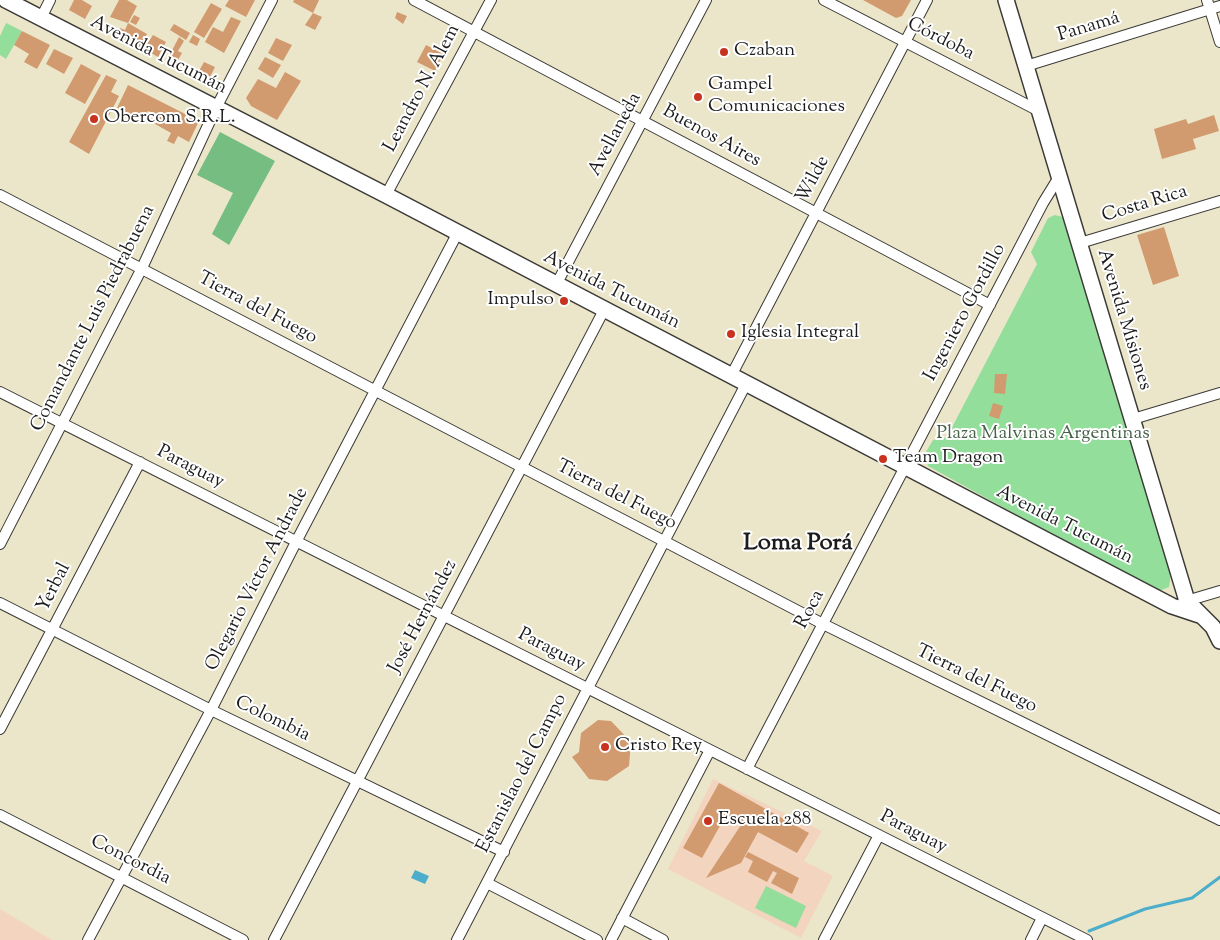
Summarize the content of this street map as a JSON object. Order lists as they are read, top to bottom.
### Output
{
  "streets": {
    "main road": ["Avenida Tucumán", "Avenida Misiones"],
    "street": [
      "Panamá",
      "Córdoba",
      "Leandro N. Alem",
      "Avellaneda",
      "Buenos Aires",
      "Wilde",
      "Costa Rica",
      "Tierra del Fuego",
      "Ingeniero Gordillo",
      "Comandante Luis Piedrabuena",
      "Paraguay",
      "Olegario Víctor Andrade",
      "Yerbal",
      "Roca",
      "José Hernández",
      "Colombia",
      "Estanislao del Campo",
      "Concordia"
    ]
  },
  "crossings": [
    ["Panamá", "Avenida Misiones"],
    ["Córdoba", "Wilde"],
    ["Córdoba", "Avenida Misiones"],
    ["Avenida Tucumán", "Leandro N. Alem"],
    ["Avenida Tucumán", "Avellaneda"],
    ["Avenida Tucumán", "Wilde"],
    ["Avenida Tucumán", "Ingeniero Gordillo"],
    ["Avenida Tucumán", "Comandante Luis Piedrabuena"],
    ["Avenida Tucumán", "Avenida Misiones"],
    ["Avenida Tucumán", "Olegario Víctor Andrade"],
    ["Avenida Tucumán", "Roca"],
    ["Avenida Tucumán", "José Hernández"],
    ["Avenida Tucumán", "Estanislao del Campo"],
    ["Leandro N. Alem", "Buenos Aires"],
    ["Avellaneda", "Buenos Aires"],
    ["Buenos Aires", "Wilde"],
    ["Buenos Aires", "Ingeniero Gordillo"],
    ["Costa Rica", "Avenida Misiones"],
    ["Tierra del Fuego", "Comandante Luis Piedrabuena"],
    ["Tierra del Fuego", "Olegario Víctor Andrade"],
    ["Tierra del Fuego", "Roca"],
    ["Tierra del Fuego", "José Hernández"],
    ["Tierra del Fuego", "Estanislao del Campo"],
    ["Ingeniero Gordillo", "Avenida Misiones"],
    ["Ingeniero Gordillo", "Roca"],
    ["Comandante Luis Piedrabuena", "Paraguay"],
    ["Paraguay", "Olegario Víctor Andrade"],
    ["Paraguay", "Yerbal"],
    ["Paraguay", "Roca"],
    ["Paraguay", "José Hernández"],
    ["Paraguay", "Estanislao del Campo"],
    ["Olegario Víctor Andrade", "Colombia"],
    ["Olegario Víctor Andrade", "Concordia"],
    ["Yerbal", "Colombia"],
    ["José Hernández", "Colombia"],
    ["Colombia", "Estanislao del Campo"]
  ],
  "districts": ["Loma Porá"],
  "parks": ["Plaza Malvinas Argentinas"],
  "places": [
    "Czaban",
    "Gampel Comunicaciones",
    "Obercom S.R.L.",
    "Impulso",
    "Iglesia Integral",
    "Team Dragon",
    "Cristo Rey",
    "Escuela 288"
  ]
}
